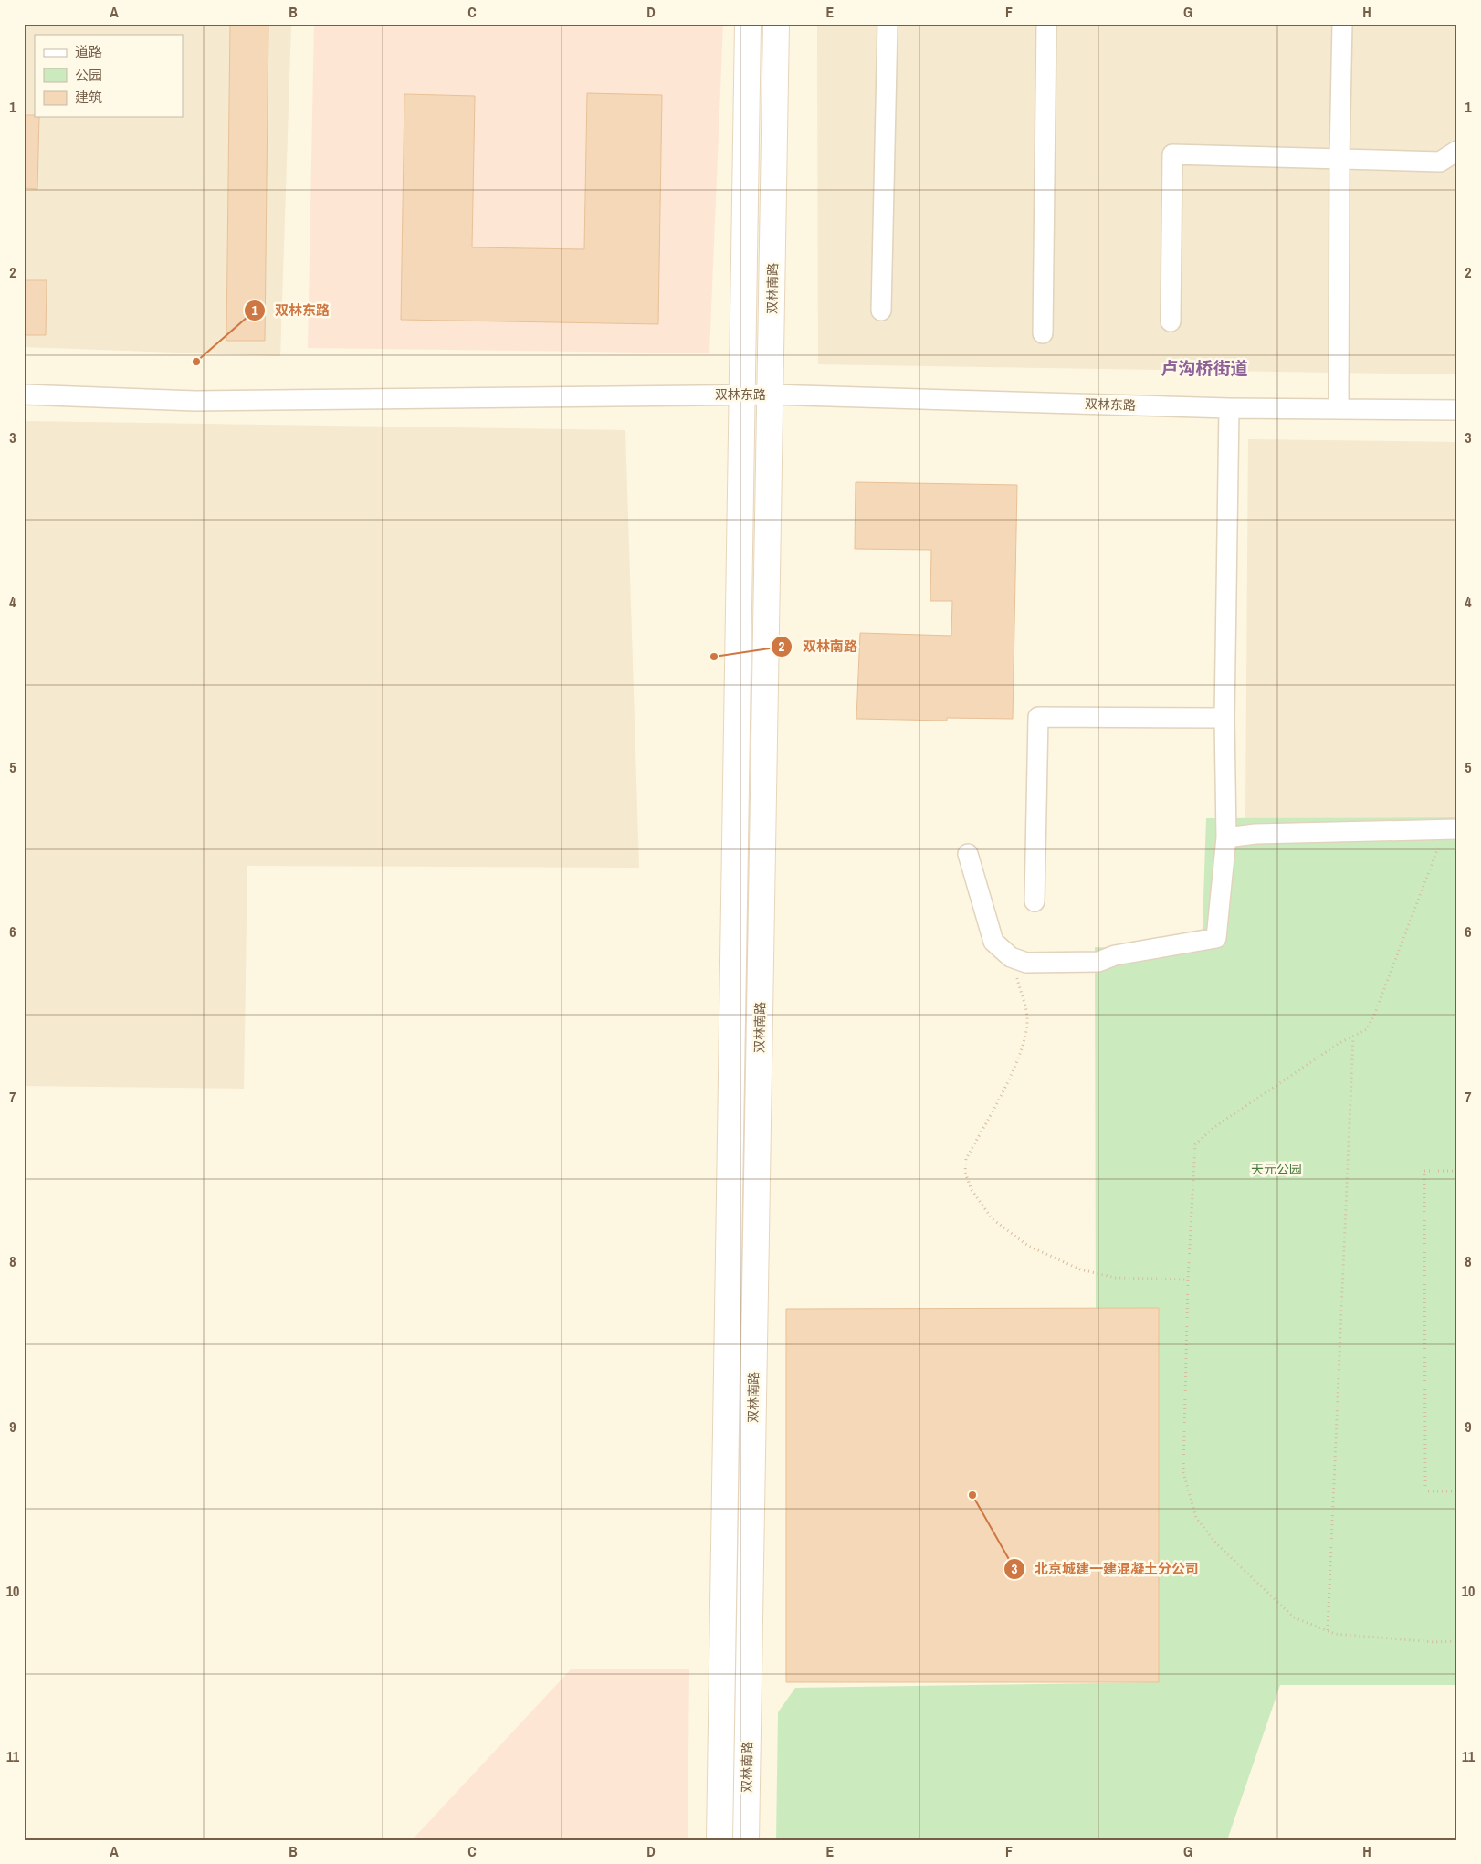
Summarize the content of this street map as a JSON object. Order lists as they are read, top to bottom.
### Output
{
  "streets": {
    "street": ["双林南路", "双林东路"]
  },
  "crossings": [
    ["双林南路", "双林东路"]
  ],
  "districts": ["卢沟桥街道"],
  "parks": ["天元公园"],
  "places": ["双林东路", "双林南路", "北京城建一建混凝土分公司"],
  "legend": ["道路", "公园", "建筑"],
  "grid": {
    "columns": [
      "A",
      "B",
      "C",
      "D",
      "E",
      "F",
      "G",
      "H"
    ],
    "rows": [
      "1",
      "2",
      "3",
      "4",
      "5",
      "6",
      "7",
      "8",
      "9",
      "10",
      "11"
    ]
  }
}
